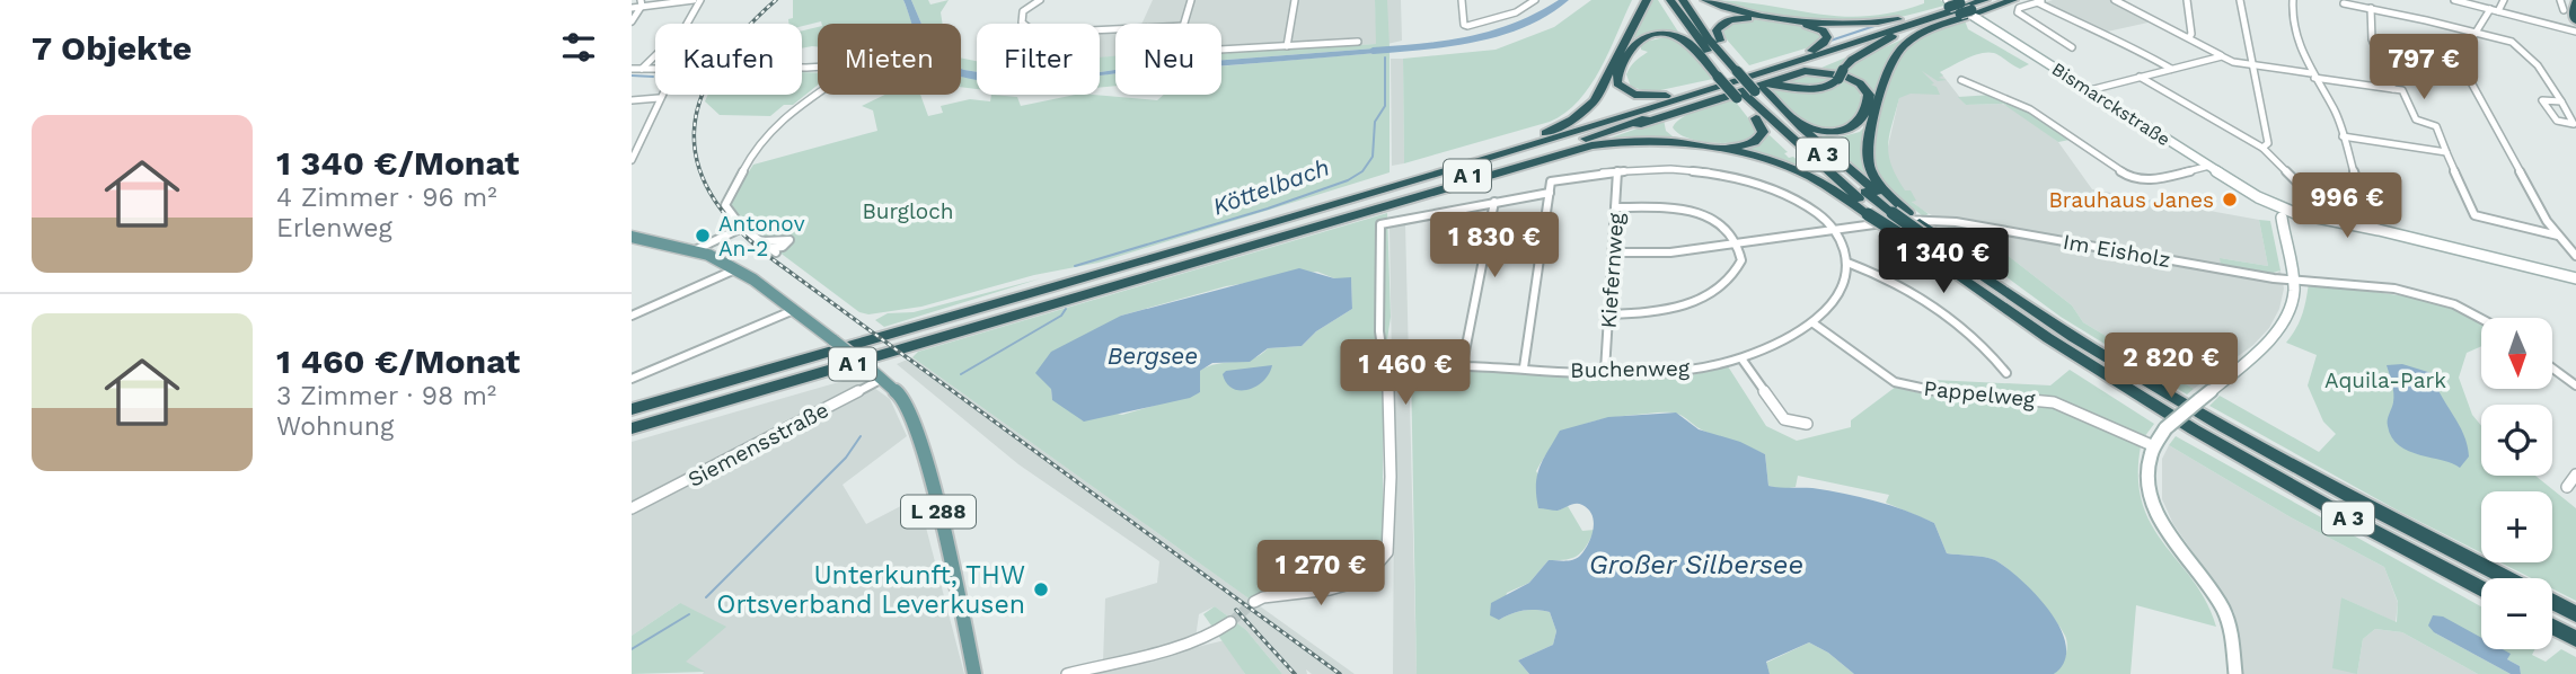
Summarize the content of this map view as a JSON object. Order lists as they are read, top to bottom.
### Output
{
  "streets": {
    "highway": ["A 3", "A 1"],
    "main road": ["Bismarckstraße", "L 288"],
    "street": [
      "Im Eisholz",
      "Kiefernweg",
      "Buchenweg",
      "Pappelweg",
      "Siemensstraße"
    ]
  },
  "crossings": [
    ["Bismarckstraße", "A 1"],
    ["Im Eisholz", "Kiefernweg"],
    ["Kiefernweg", "Buchenweg"],
    ["Buchenweg", "Pappelweg"],
    ["Siemensstraße", "L 288"]
  ],
  "water": ["Köttelbach", "Bergsee", "Großer Silbersee"],
  "parks": ["Burgloch", "Aquila-Park"],
  "places": ["Brauhaus Janes", "Antonov An-2", "Unterkunft, THW Ortsverband Leverkusen"],
  "north": "bottom",
  "page": {
    "heading": "7 Objekte",
    "chip": [
      "Kaufen",
      "Mieten",
      "Filter",
      "Neu"
    ],
    "price": [
      "797 €",
      "996 €",
      "1 830 €",
      "1 340 €",
      "2 820 €",
      "1 460 €",
      "1 270 €"
    ],
    "list": [
      {
        "name": "1 340 €/Monat",
        "note": "4 Zimmer · 96 m² · Erlenweg"
      },
      {
        "name": "1 460 €/Monat",
        "note": "3 Zimmer · 98 m² · Wohnung"
      }
    ],
    "map_buttons": ["+", "−"]
  }
}
